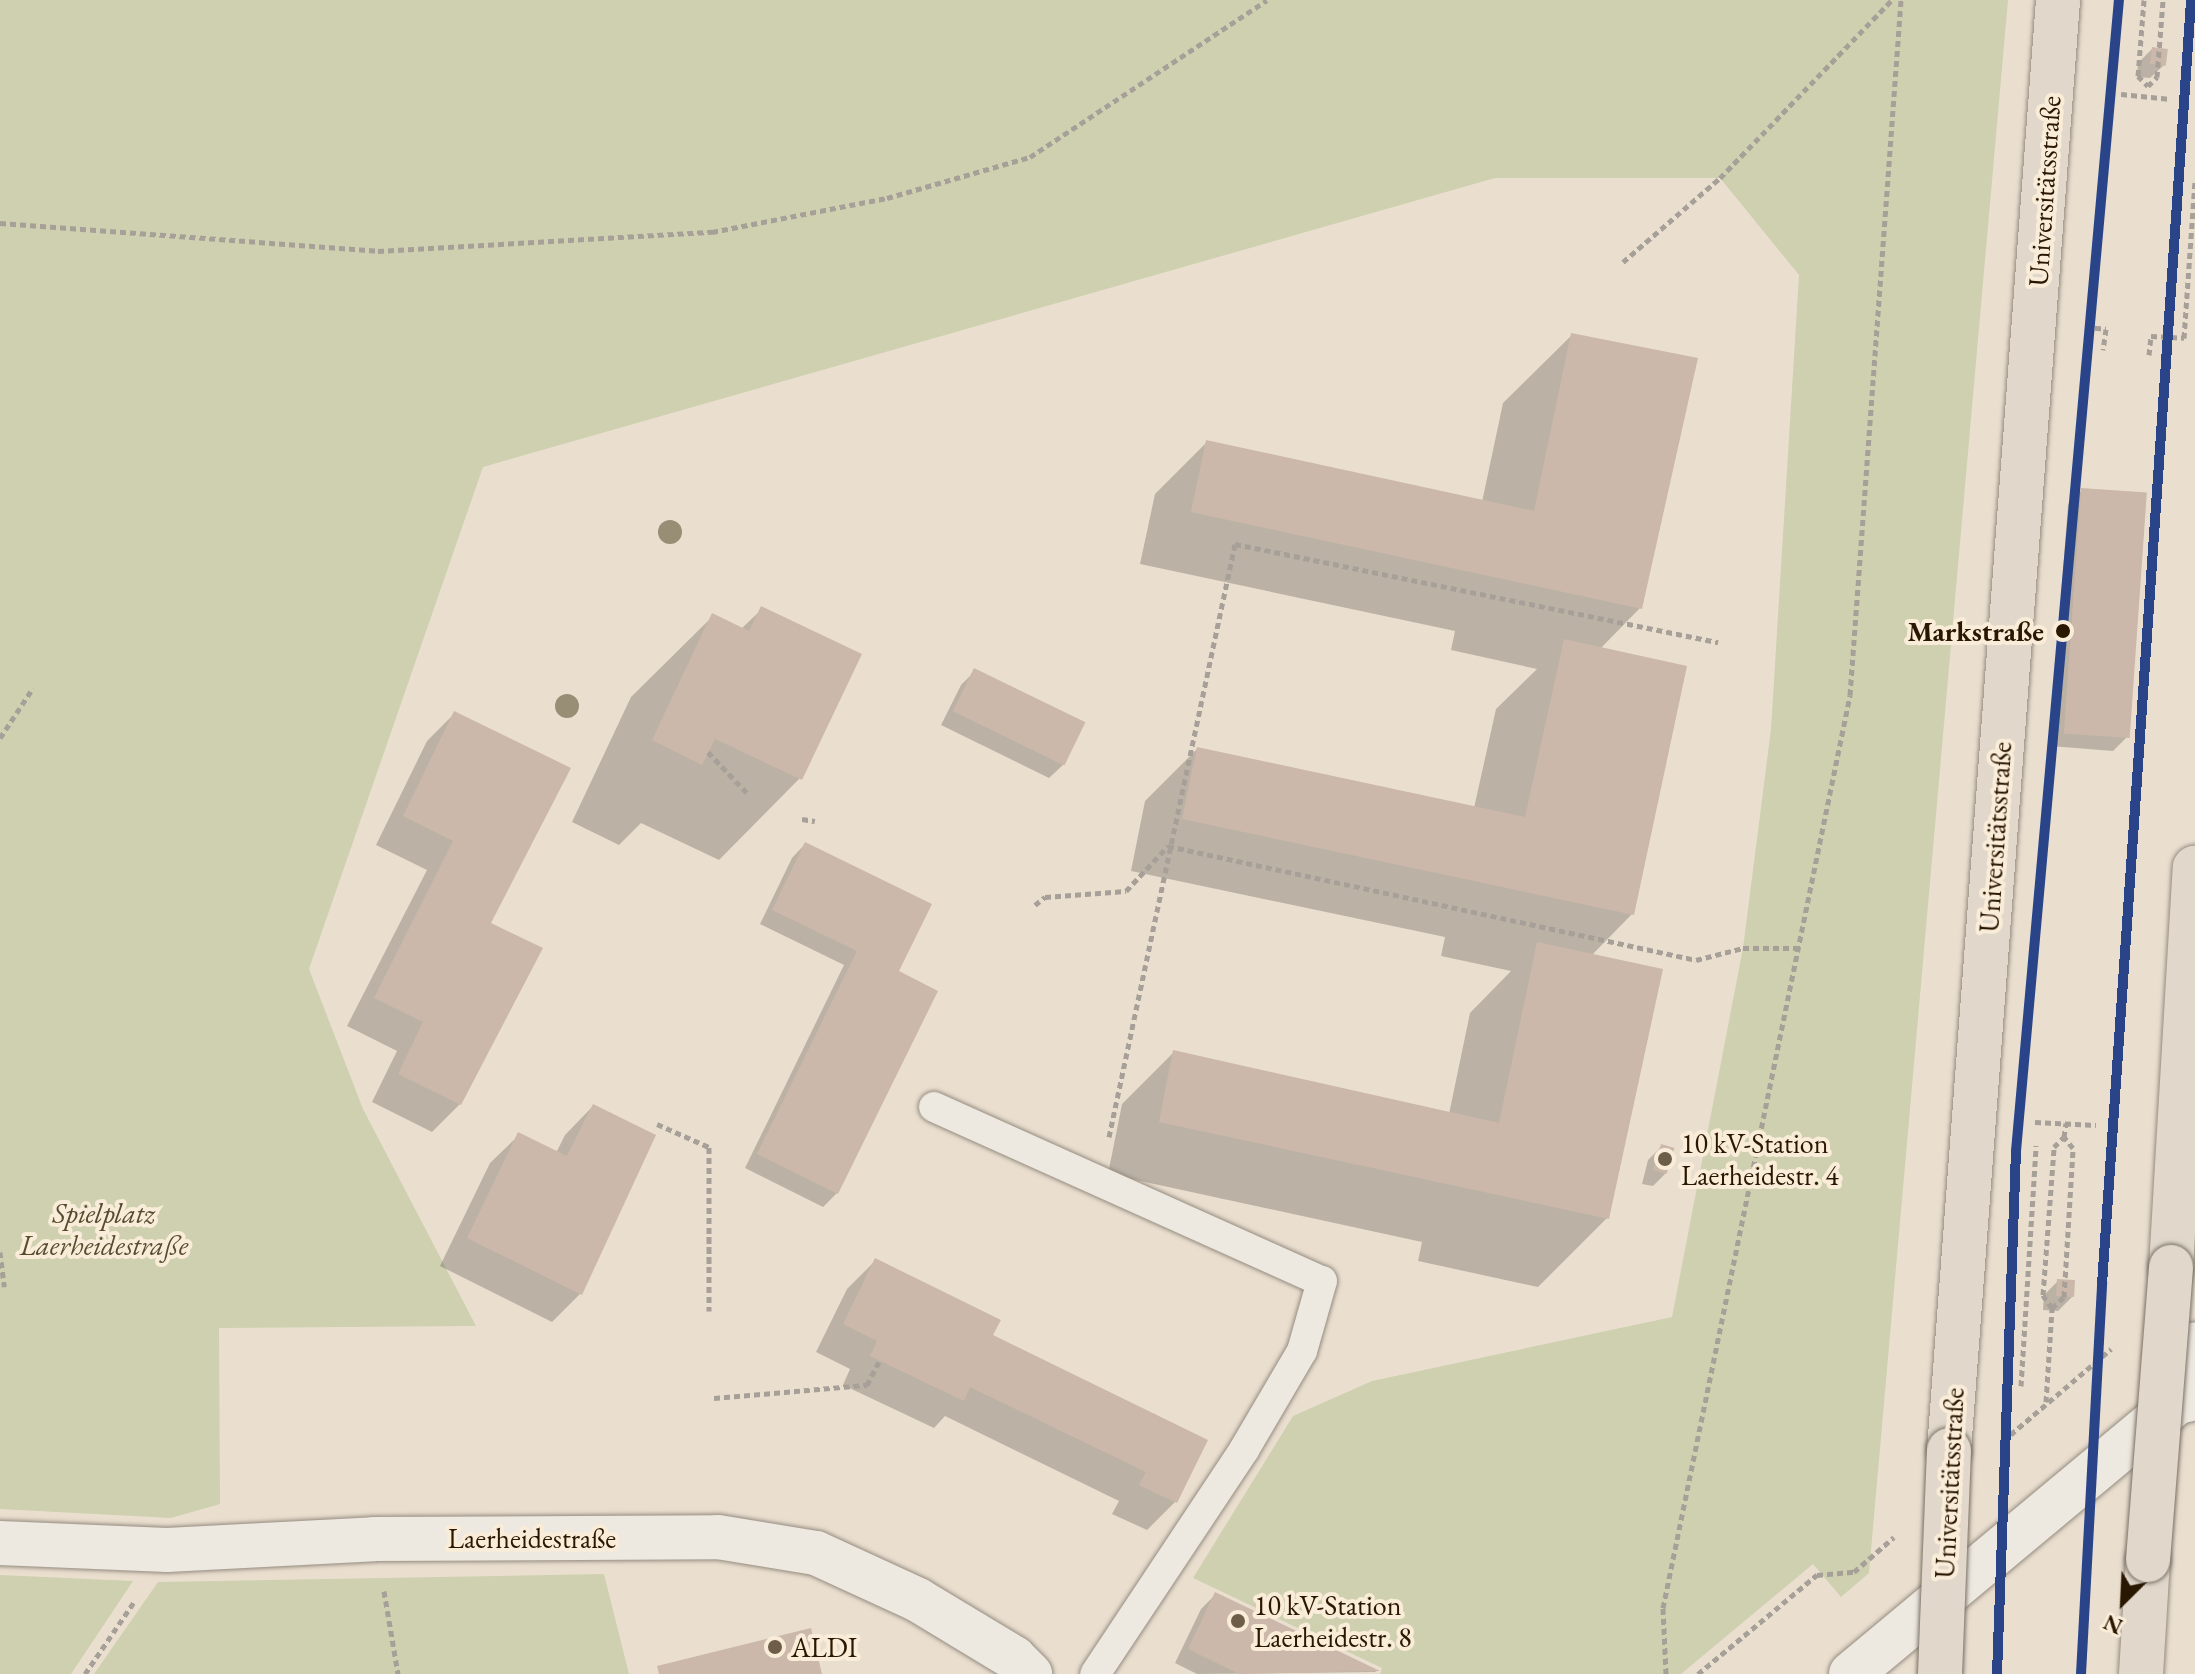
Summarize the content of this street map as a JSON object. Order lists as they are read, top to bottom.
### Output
{
  "streets": {
    "highway": ["Universitätsstraße"],
    "street": ["Laerheidestraße"]
  },
  "parks": ["Spielplatz Laerheidestraße"],
  "places": [
    "Markstraße",
    "10 kV-Station Laerheidestr. 4",
    "10 kV-Station Laerheidestr. 8",
    "ALDI"
  ],
  "north": "bottom left"
}
